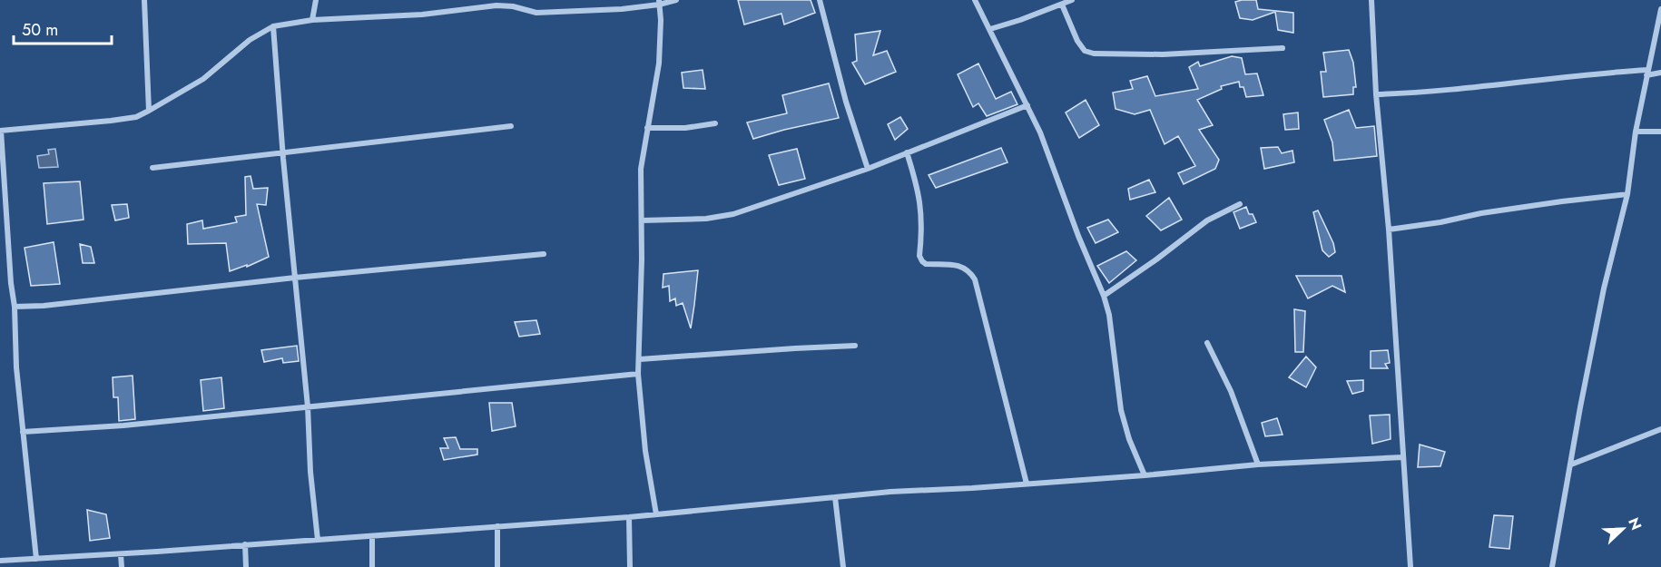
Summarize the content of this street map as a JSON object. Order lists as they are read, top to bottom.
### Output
{
  "scale_bar": "50 m",
  "north": "top right"
}
